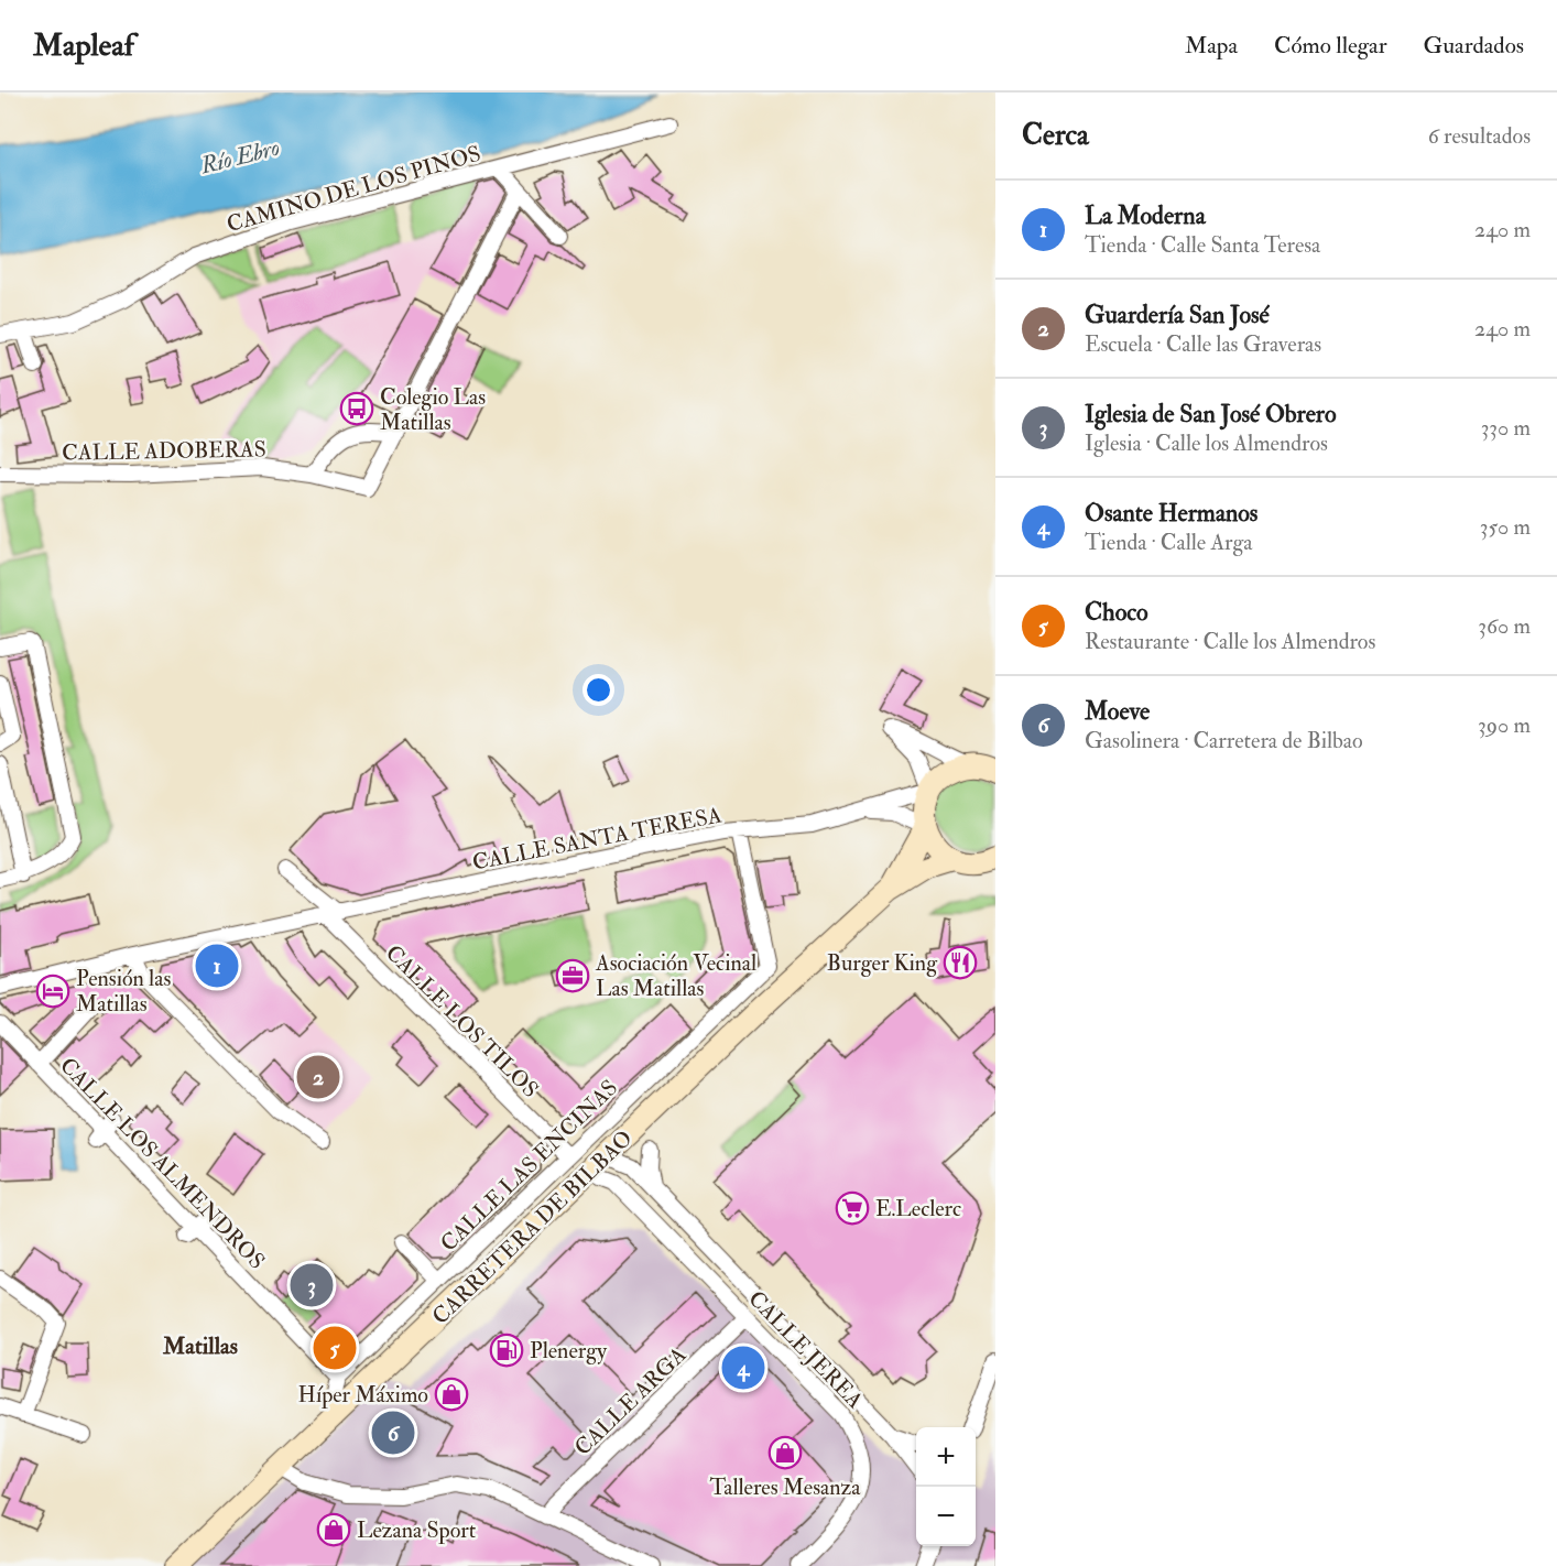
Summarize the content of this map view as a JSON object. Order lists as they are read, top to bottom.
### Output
{
  "streets": {
    "main road": ["CARRETERA DE BILBAO"],
    "street": [
      "CAMINO DE LOS PINOS",
      "CALLE ADOBERAS",
      "CALLE SANTA TERESA",
      "CALLE LOS TILOS",
      "CALLE LOS ALMENDROS",
      "CALLE LAS ENCINAS",
      "CALLE JEREA",
      "CALLE ARGA"
    ]
  },
  "crossings": [
    ["CALLE SANTA TERESA", "CALLE LOS TILOS"],
    ["CALLE SANTA TERESA", "CALLE LAS ENCINAS"],
    ["CALLE LOS TILOS", "CALLE LAS ENCINAS"],
    ["CALLE LOS TILOS", "CARRETERA DE BILBAO"],
    ["CALLE LOS TILOS", "CALLE JEREA"],
    ["CALLE LOS ALMENDROS", "CALLE LAS ENCINAS"],
    ["CARRETERA DE BILBAO", "CALLE JEREA"],
    ["CALLE JEREA", "CALLE ARGA"]
  ],
  "districts": ["Matillas"],
  "water": ["Río Ebro"],
  "places": {
    "bus stop": ["Colegio Las Matillas"],
    "restaurant": ["Burger King"],
    "office": ["Asociación Vecinal Las Matillas"],
    "hotel": ["Pensión las Matillas"],
    "supermarket": ["E.Leclerc"],
    "fuel station": ["Plenergy"],
    "shop": ["Híper Máximo", "Talleres Mesanza", "Lezana Sport"]
  },
  "page": {
    "header": "Mapleaf",
    "nav": ["Mapa", "Cómo llegar", "Guardados"],
    "heading": ["Cerca", "6 resultados"],
    "list": [
      {
        "mark": "1",
        "name": "La Moderna",
        "note": "Tienda · Calle Santa Teresa",
        "value": "240 m"
      },
      {
        "mark": "2",
        "name": "Guardería San José",
        "note": "Escuela · Calle las Graveras",
        "value": "240 m"
      },
      {
        "mark": "3",
        "name": "Iglesia de San José Obrero",
        "note": "Iglesia · Calle los Almendros",
        "value": "330 m"
      },
      {
        "mark": "4",
        "name": "Osante Hermanos",
        "note": "Tienda · Calle Arga",
        "value": "350 m"
      },
      {
        "mark": "5",
        "name": "Choco",
        "note": "Restaurante · Calle los Almendros",
        "value": "360 m"
      },
      {
        "mark": "6",
        "name": "Moeve",
        "note": "Gasolinera · Carretera de Bilbao",
        "value": "390 m"
      }
    ],
    "pins": [
      "1",
      "2",
      "3",
      "5",
      "4",
      "6"
    ],
    "map_buttons": ["+", "−"]
  }
}
